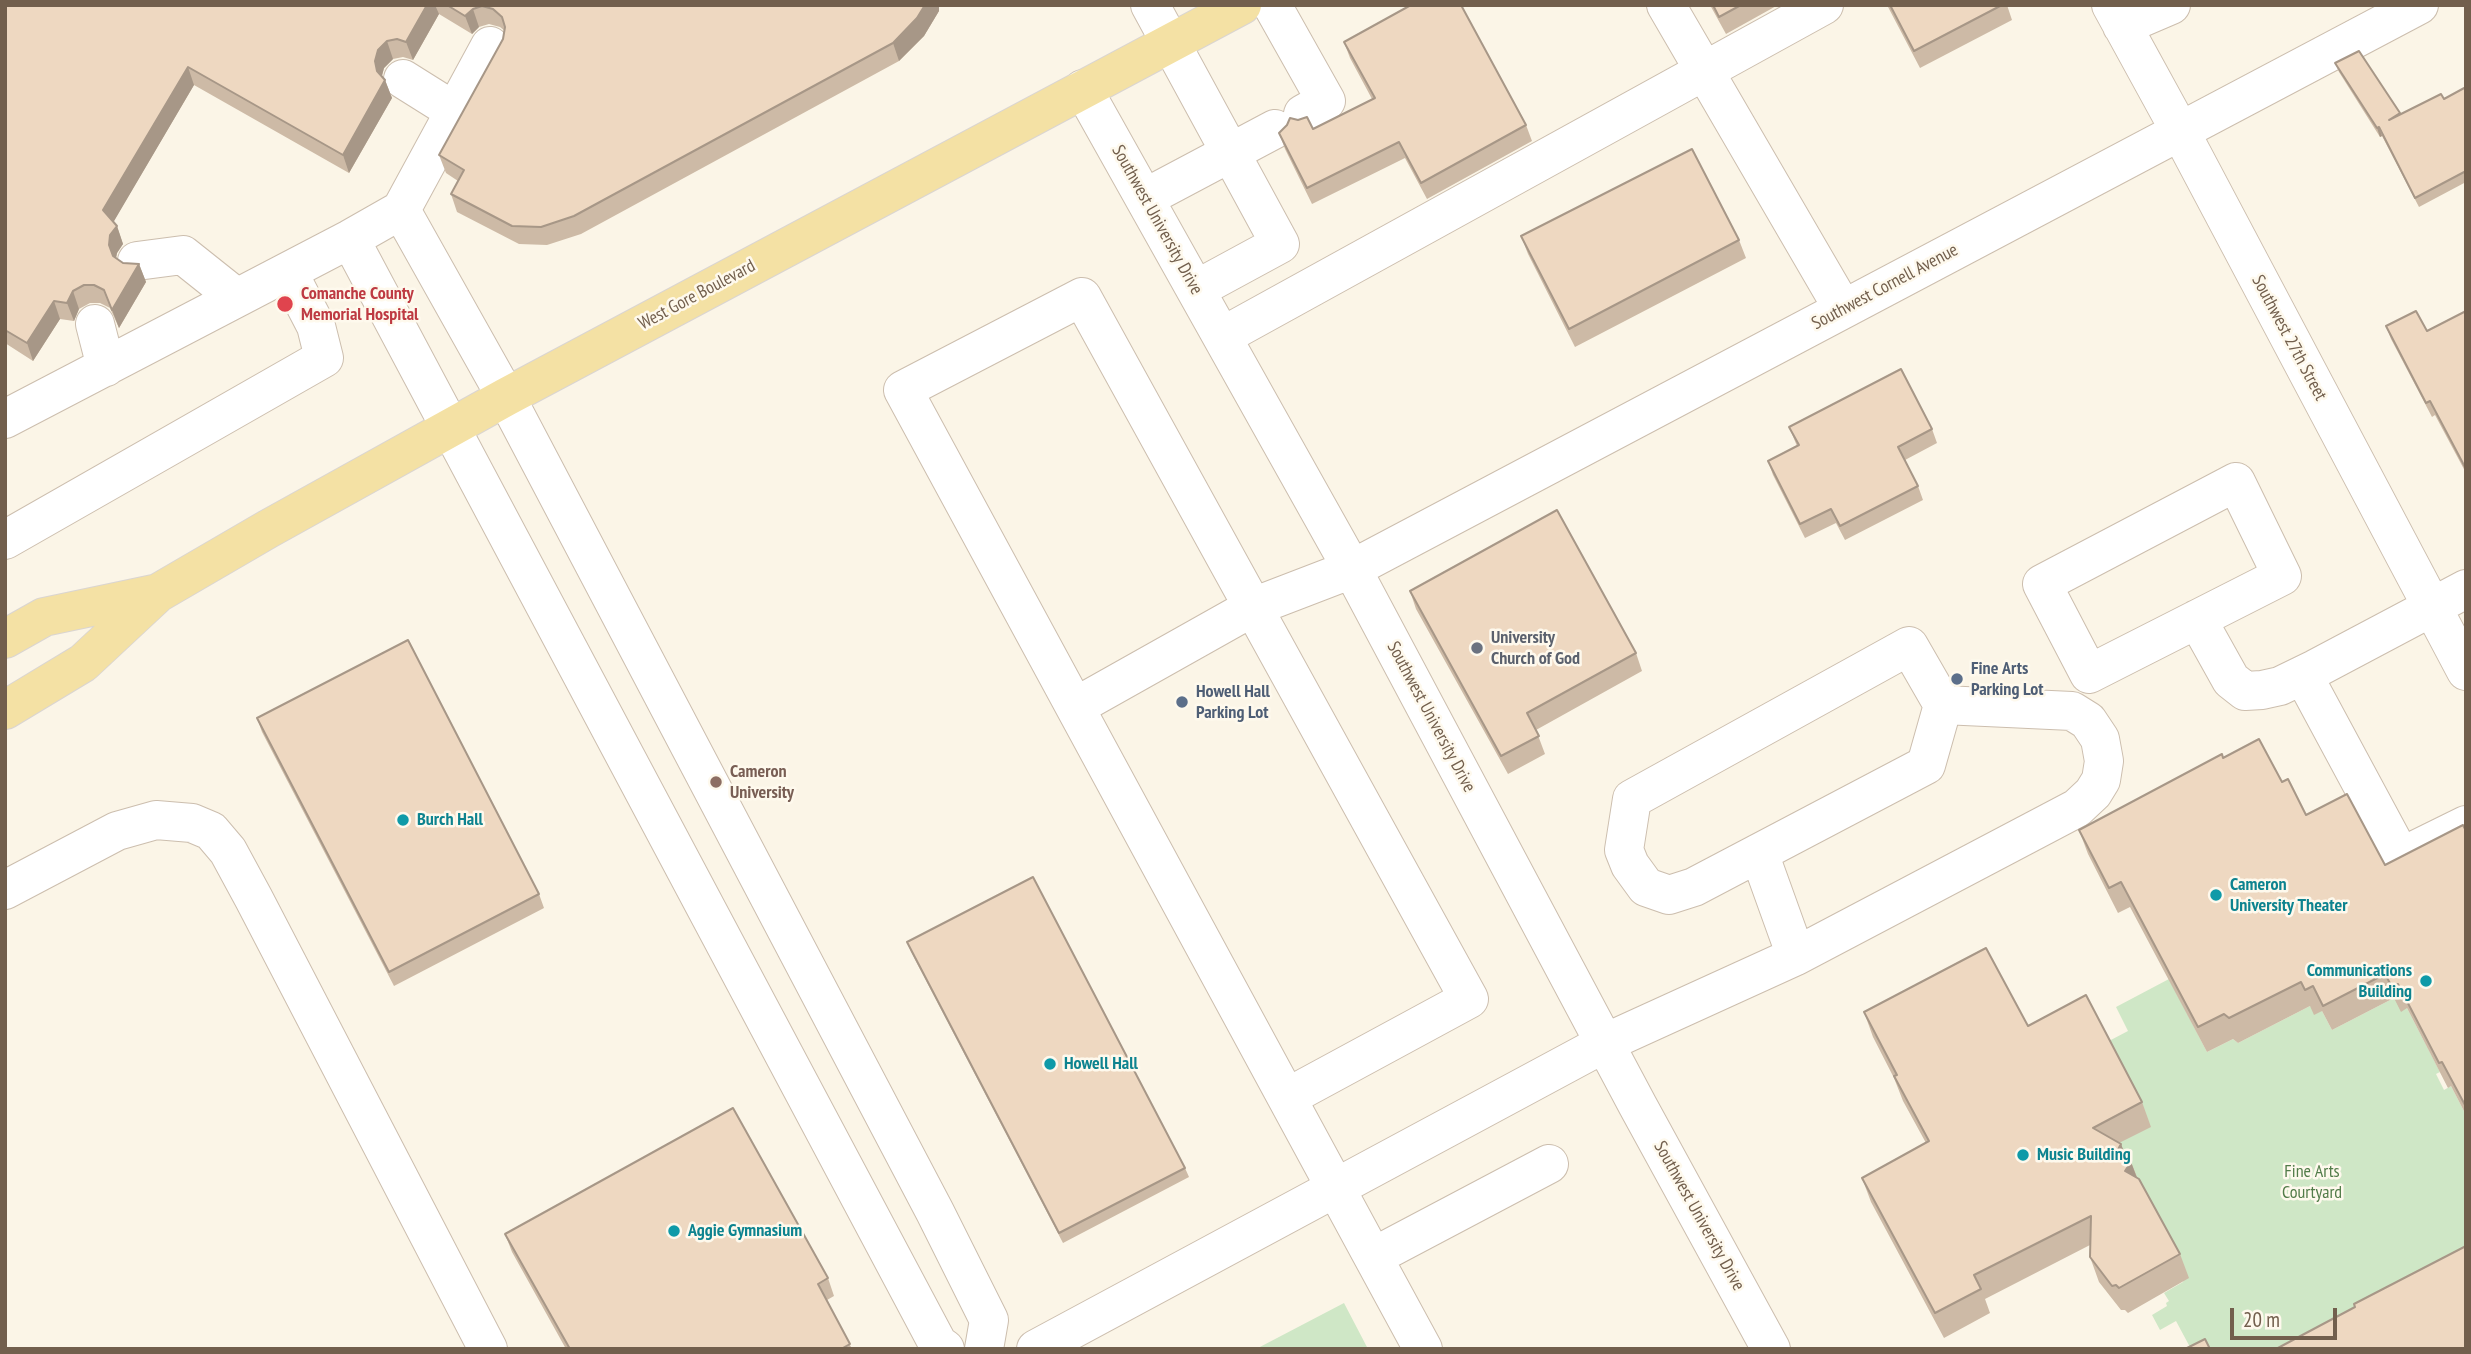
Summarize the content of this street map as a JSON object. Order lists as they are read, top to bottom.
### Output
{
  "streets": {
    "main road": ["West Gore Boulevard"],
    "street": ["Southwest University Drive", "Southwest Cornell Avenue", "Southwest 27th Street"]
  },
  "crossings": [
    ["Southwest University Drive", "Southwest Cornell Avenue"],
    ["Southwest University Drive", "West Gore Boulevard"],
    ["Southwest Cornell Avenue", "Southwest 27th Street"]
  ],
  "parks": ["Fine Arts Courtyard"],
  "places": [
    "Comanche County Memorial Hospital",
    "University Church of God",
    "Fine Arts Parking Lot",
    "Howell Hall Parking Lot",
    "Cameron University",
    "Burch Hall",
    "Cameron University Theater",
    "Communications Building",
    "Howell Hall",
    "Music Building",
    "Aggie Gymnasium"
  ],
  "scale_bar": "20 m"
}
